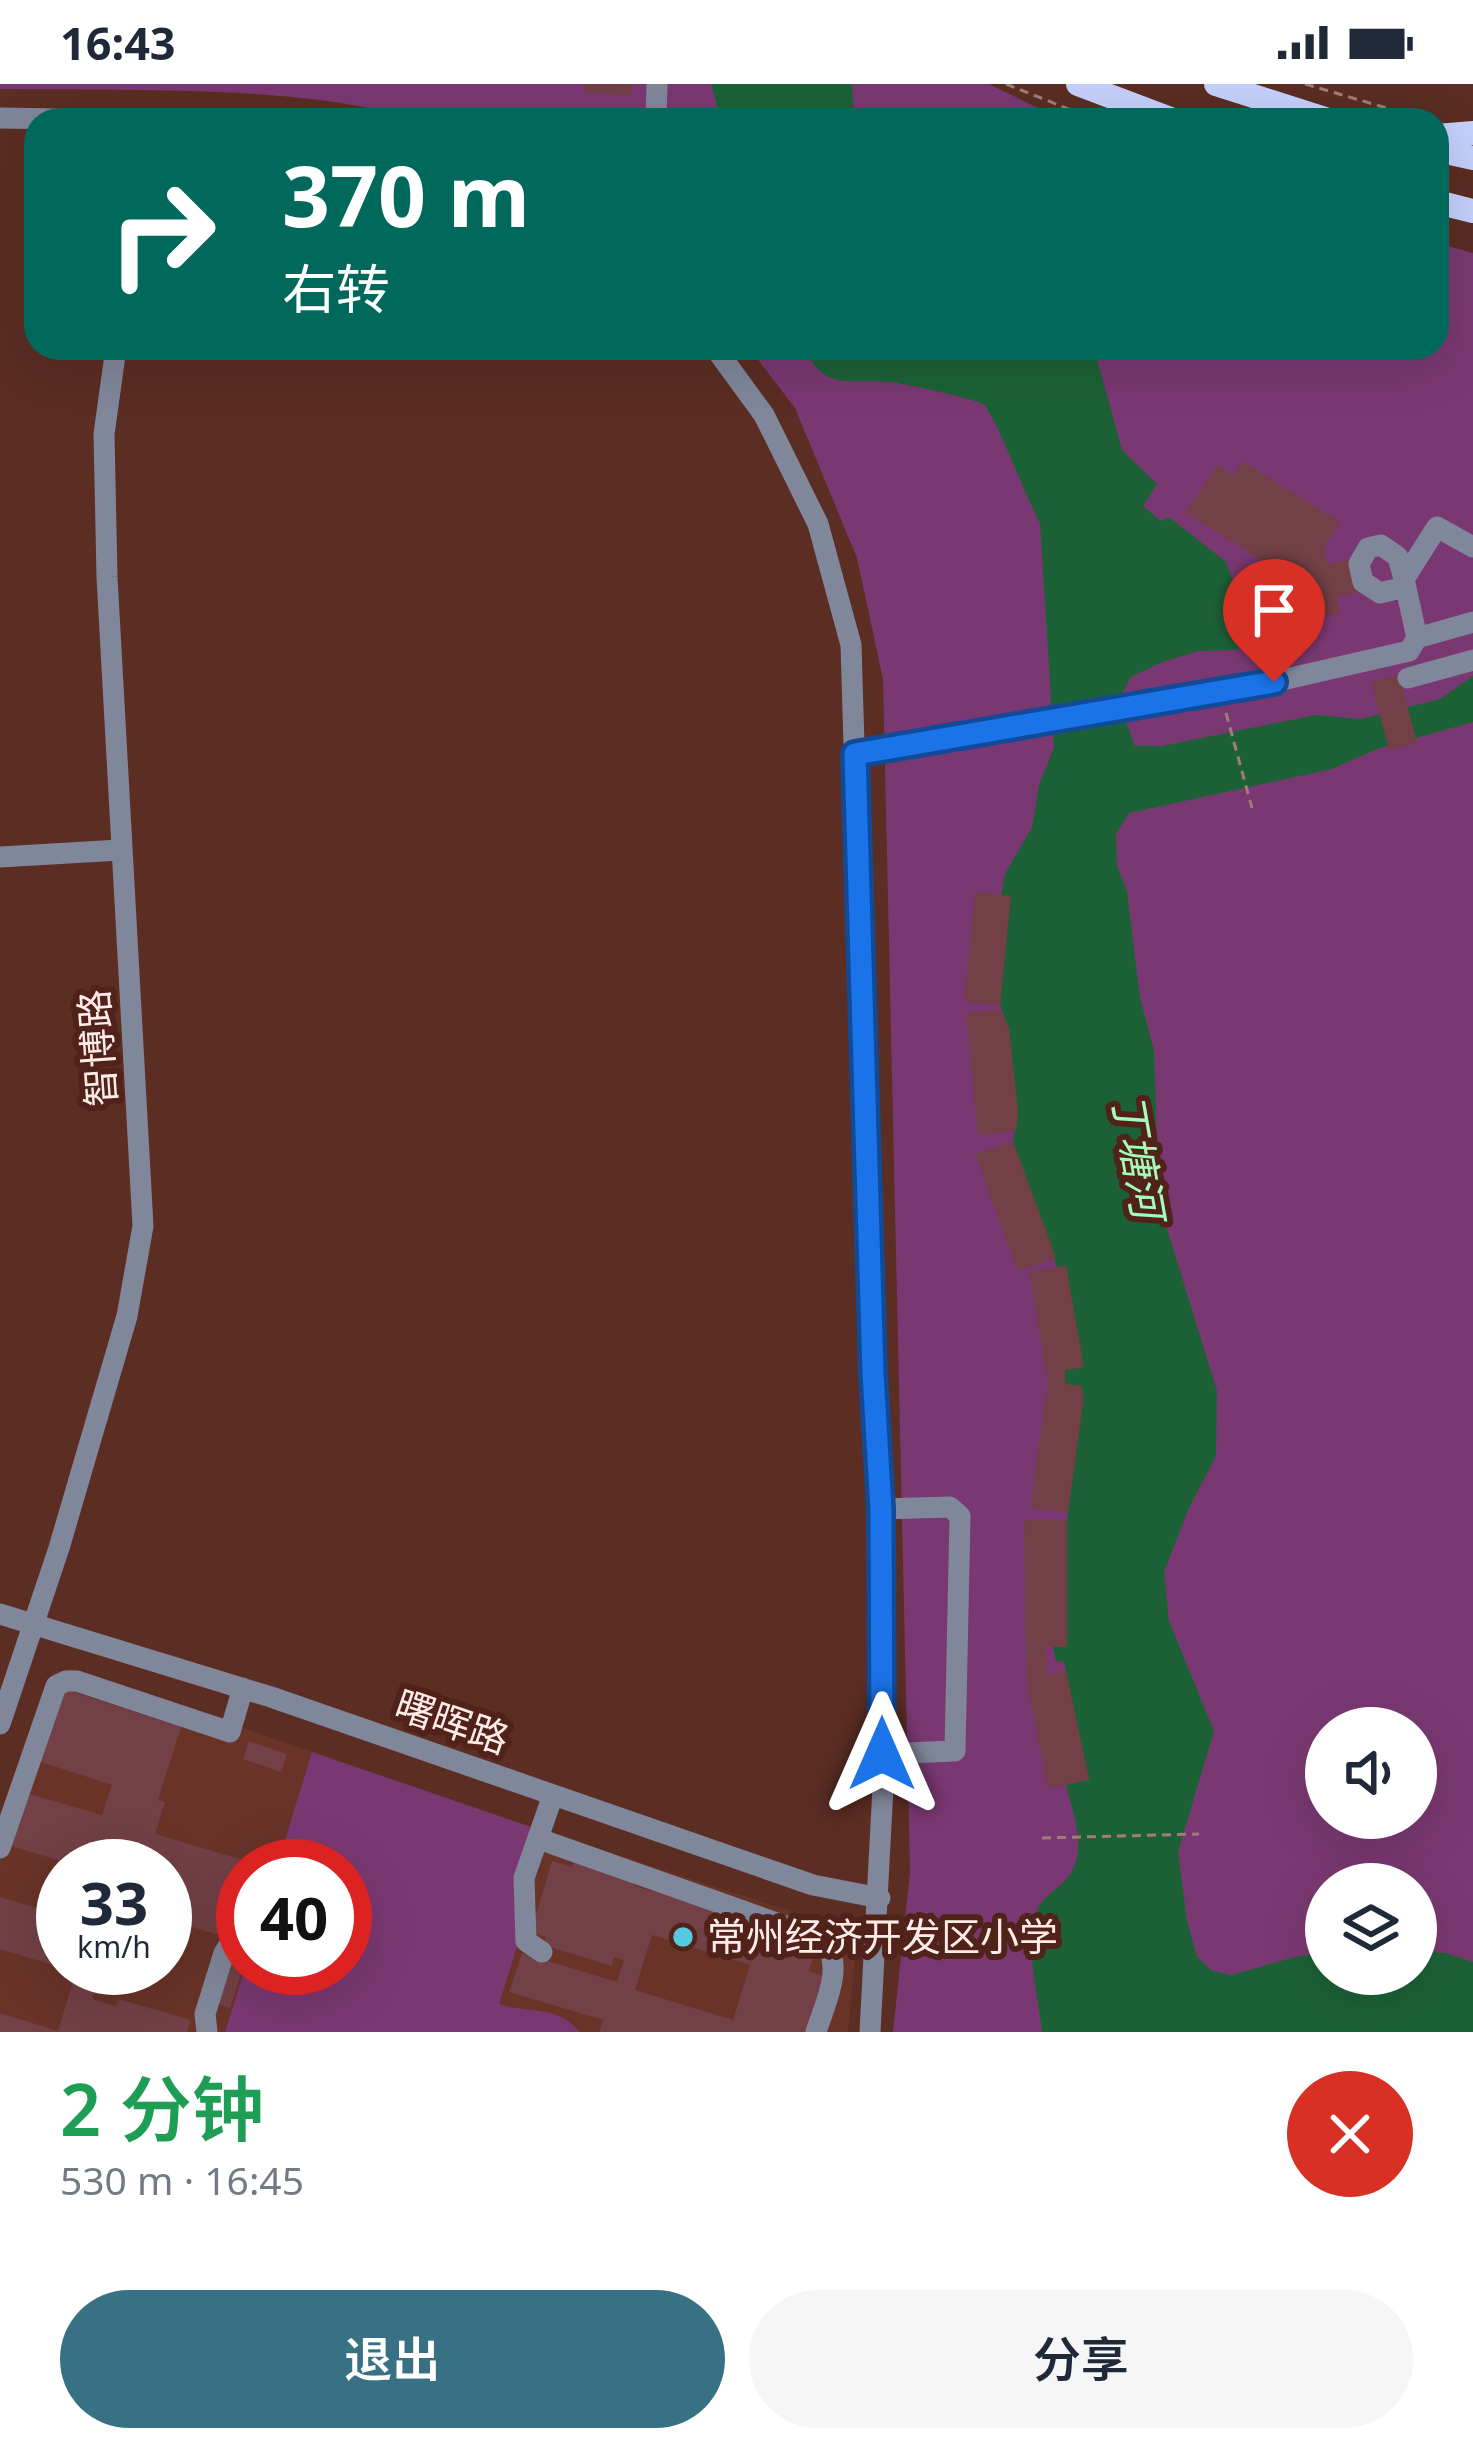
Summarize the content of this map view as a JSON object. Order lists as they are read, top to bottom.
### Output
{
  "streets": {
    "street": ["智博路", "曙晖路"]
  },
  "crossings": [
    ["智博路", "曙晖路"]
  ],
  "water": ["丁塘河"],
  "places": ["常州经济开发区小学"],
  "page": {
    "status": "16:43",
    "turn": ["370 m", "右转"],
    "speed": "33 km/h",
    "limit": "40",
    "heading": ["2 分钟", "530 m · 16:45"],
    "buttons": ["退出", "分享"]
  }
}
